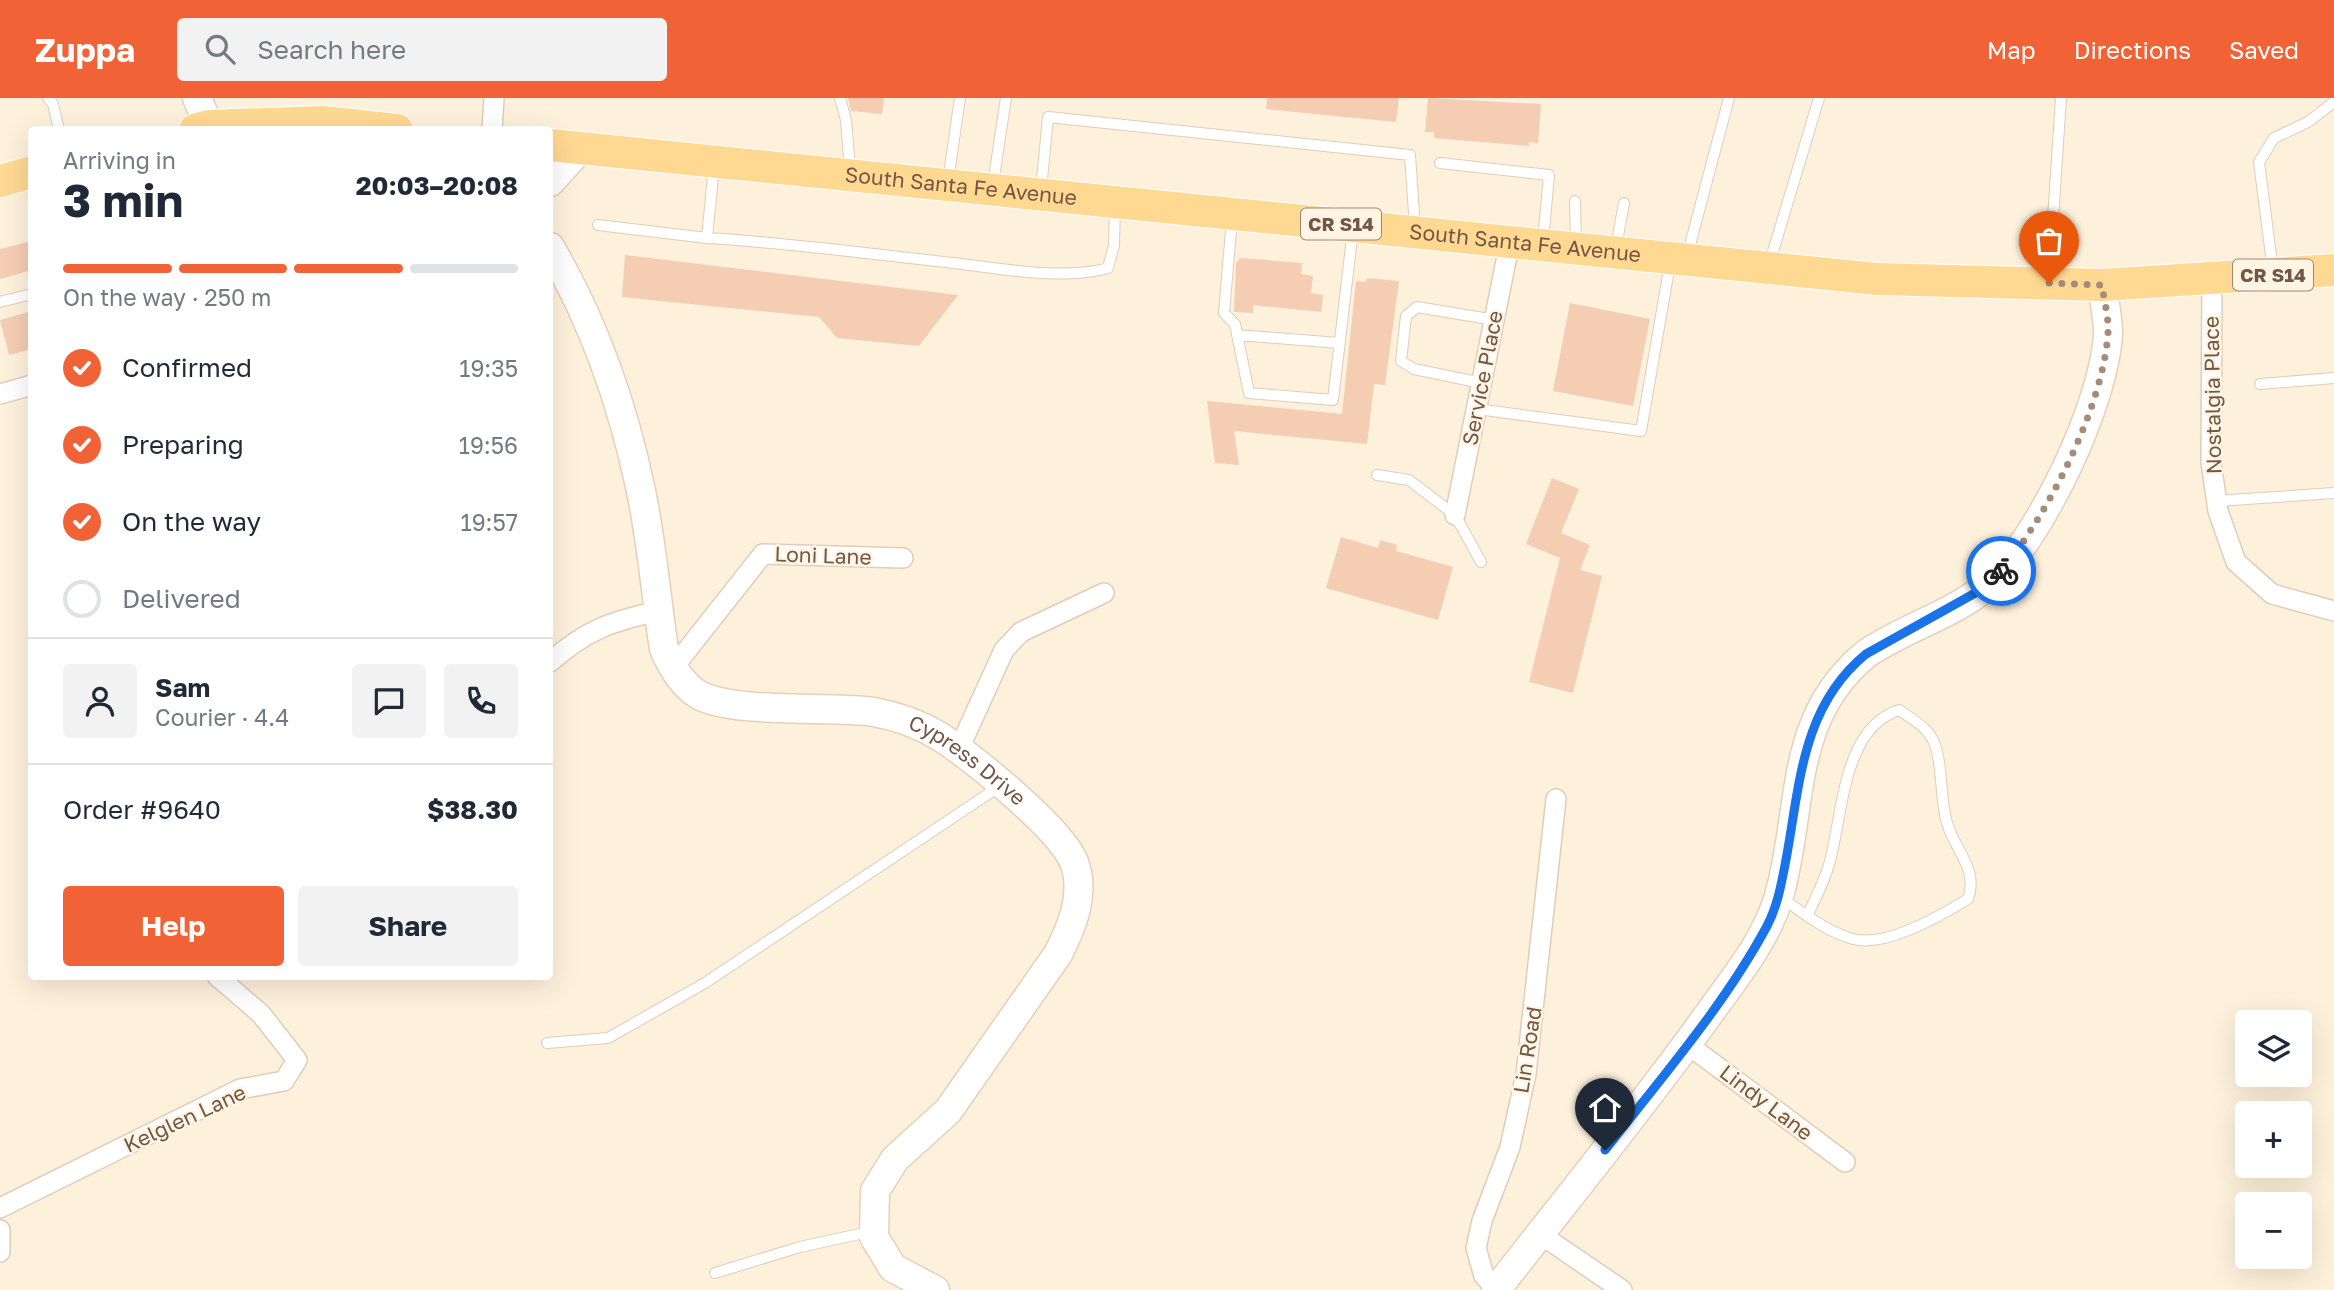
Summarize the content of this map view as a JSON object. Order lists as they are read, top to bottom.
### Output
{
  "streets": {
    "main road": ["South Santa Fe Avenue", "CR S14"],
    "street": [
      "Service Place",
      "Nostalgia Place",
      "Loni Lane",
      "Cypress Drive",
      "Lin Road",
      "Lindy Lane",
      "Kelglen Lane"
    ]
  },
  "crossings": [
    ["South Santa Fe Avenue", "Service Place"],
    ["South Santa Fe Avenue", "Nostalgia Place"],
    ["Loni Lane", "Cypress Drive"]
  ],
  "page": {
    "header": "Zuppa",
    "search": "Search here",
    "nav": ["Map", "Directions", "Saved"],
    "heading": ["3 min", "Arriving in", "20:03–20:08"],
    "panel": [
      "Sam",
      "Courier · 4.4",
      "Order #9640",
      "$38.30"
    ],
    "bar": "On the way · 250 m",
    "list": [
      ["Confirmed", "19:35"],
      ["Preparing", "19:56"],
      ["On the way", "19:57"],
      "Delivered"
    ],
    "buttons": ["Help", "Share"],
    "map_buttons": ["+", "−"]
  }
}
